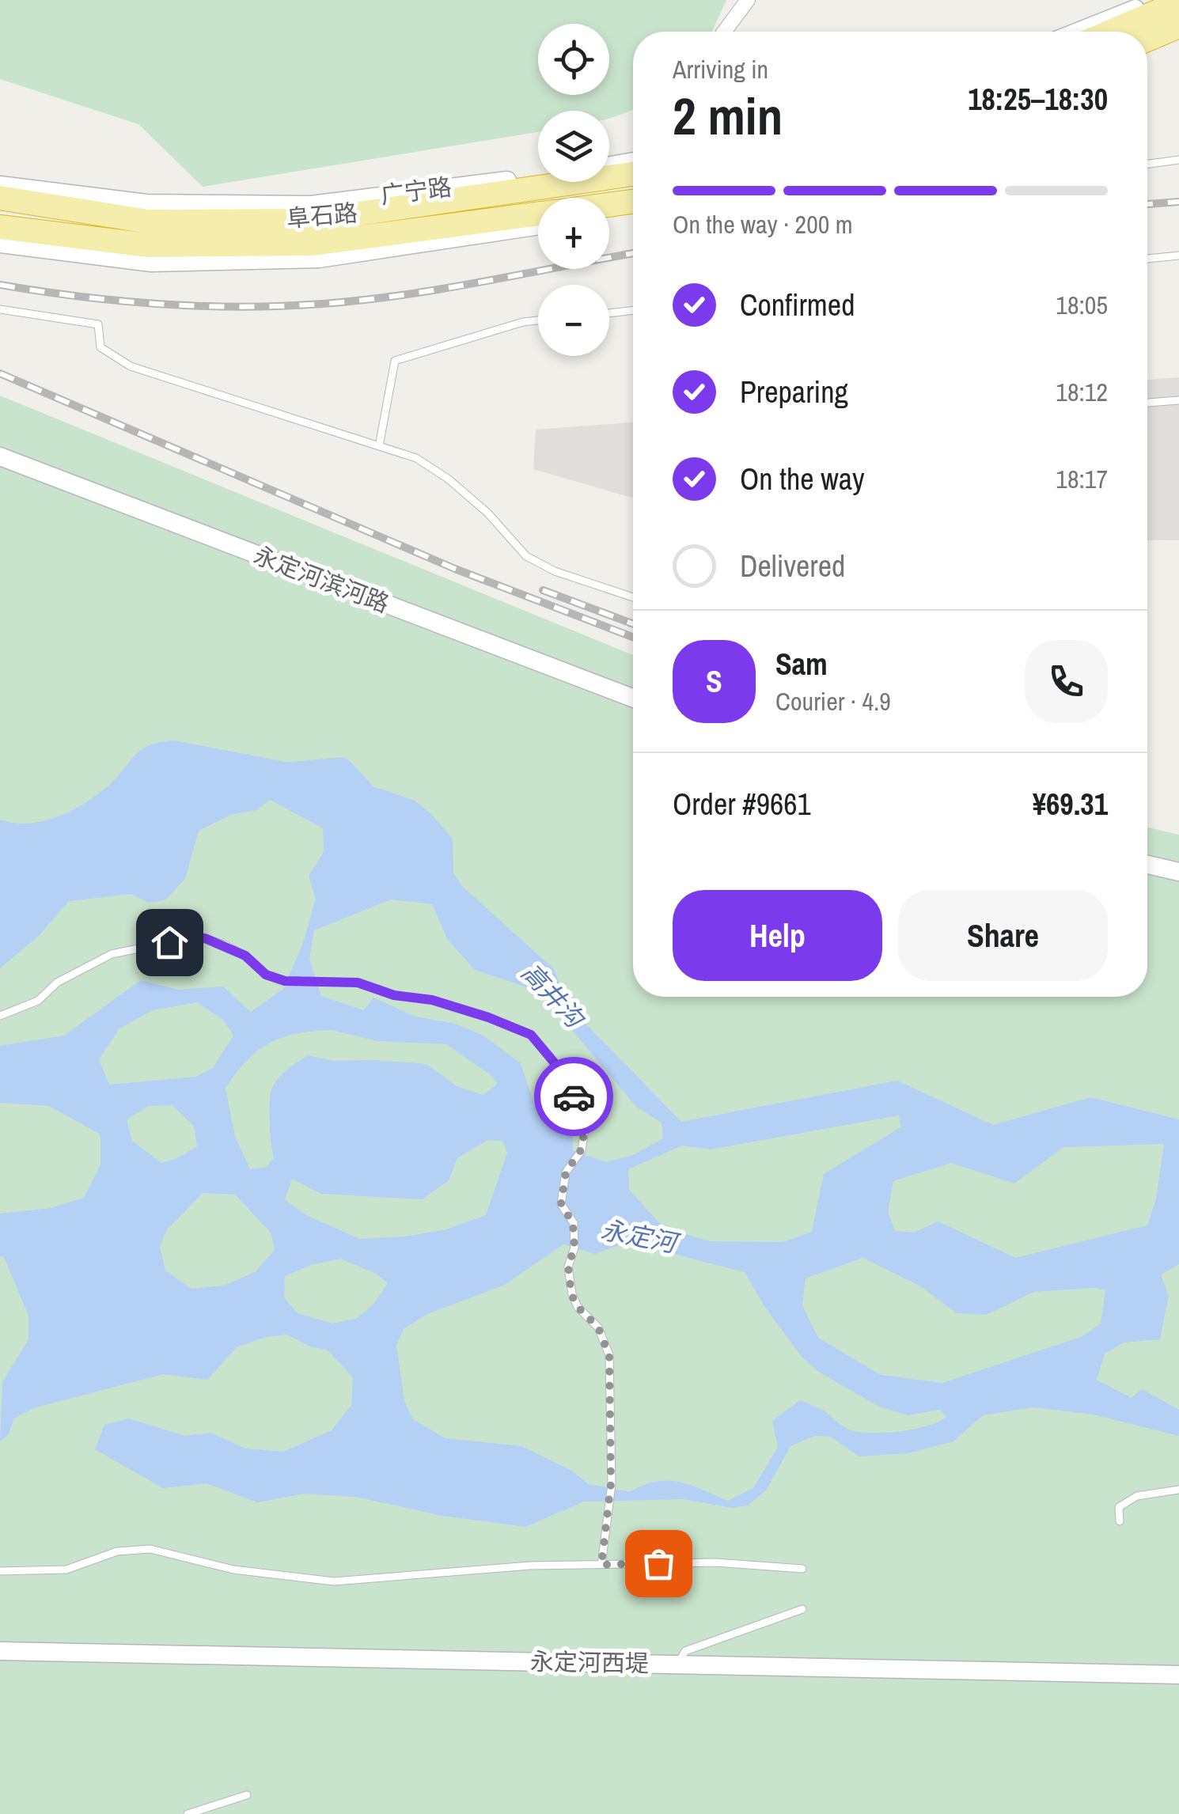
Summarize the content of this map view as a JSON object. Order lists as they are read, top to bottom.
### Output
{
  "streets": {
    "highway": ["阜石路"],
    "street": ["广宁路", "永定河滨河路", "永定河西堤"]
  },
  "water": ["高井沟", "永定河"],
  "page": {
    "map_buttons": ["+", "−"],
    "heading": ["2 min", "Arriving in", "18:25–18:30"],
    "panel": [
      "Sam",
      "Courier · 4.9",
      "Order #9661",
      "¥69.31"
    ],
    "bar": "On the way · 200 m",
    "list": [
      ["Confirmed", "18:05"],
      ["Preparing", "18:12"],
      ["On the way", "18:17"],
      "Delivered"
    ],
    "round": "S",
    "buttons": ["Help", "Share"]
  }
}
